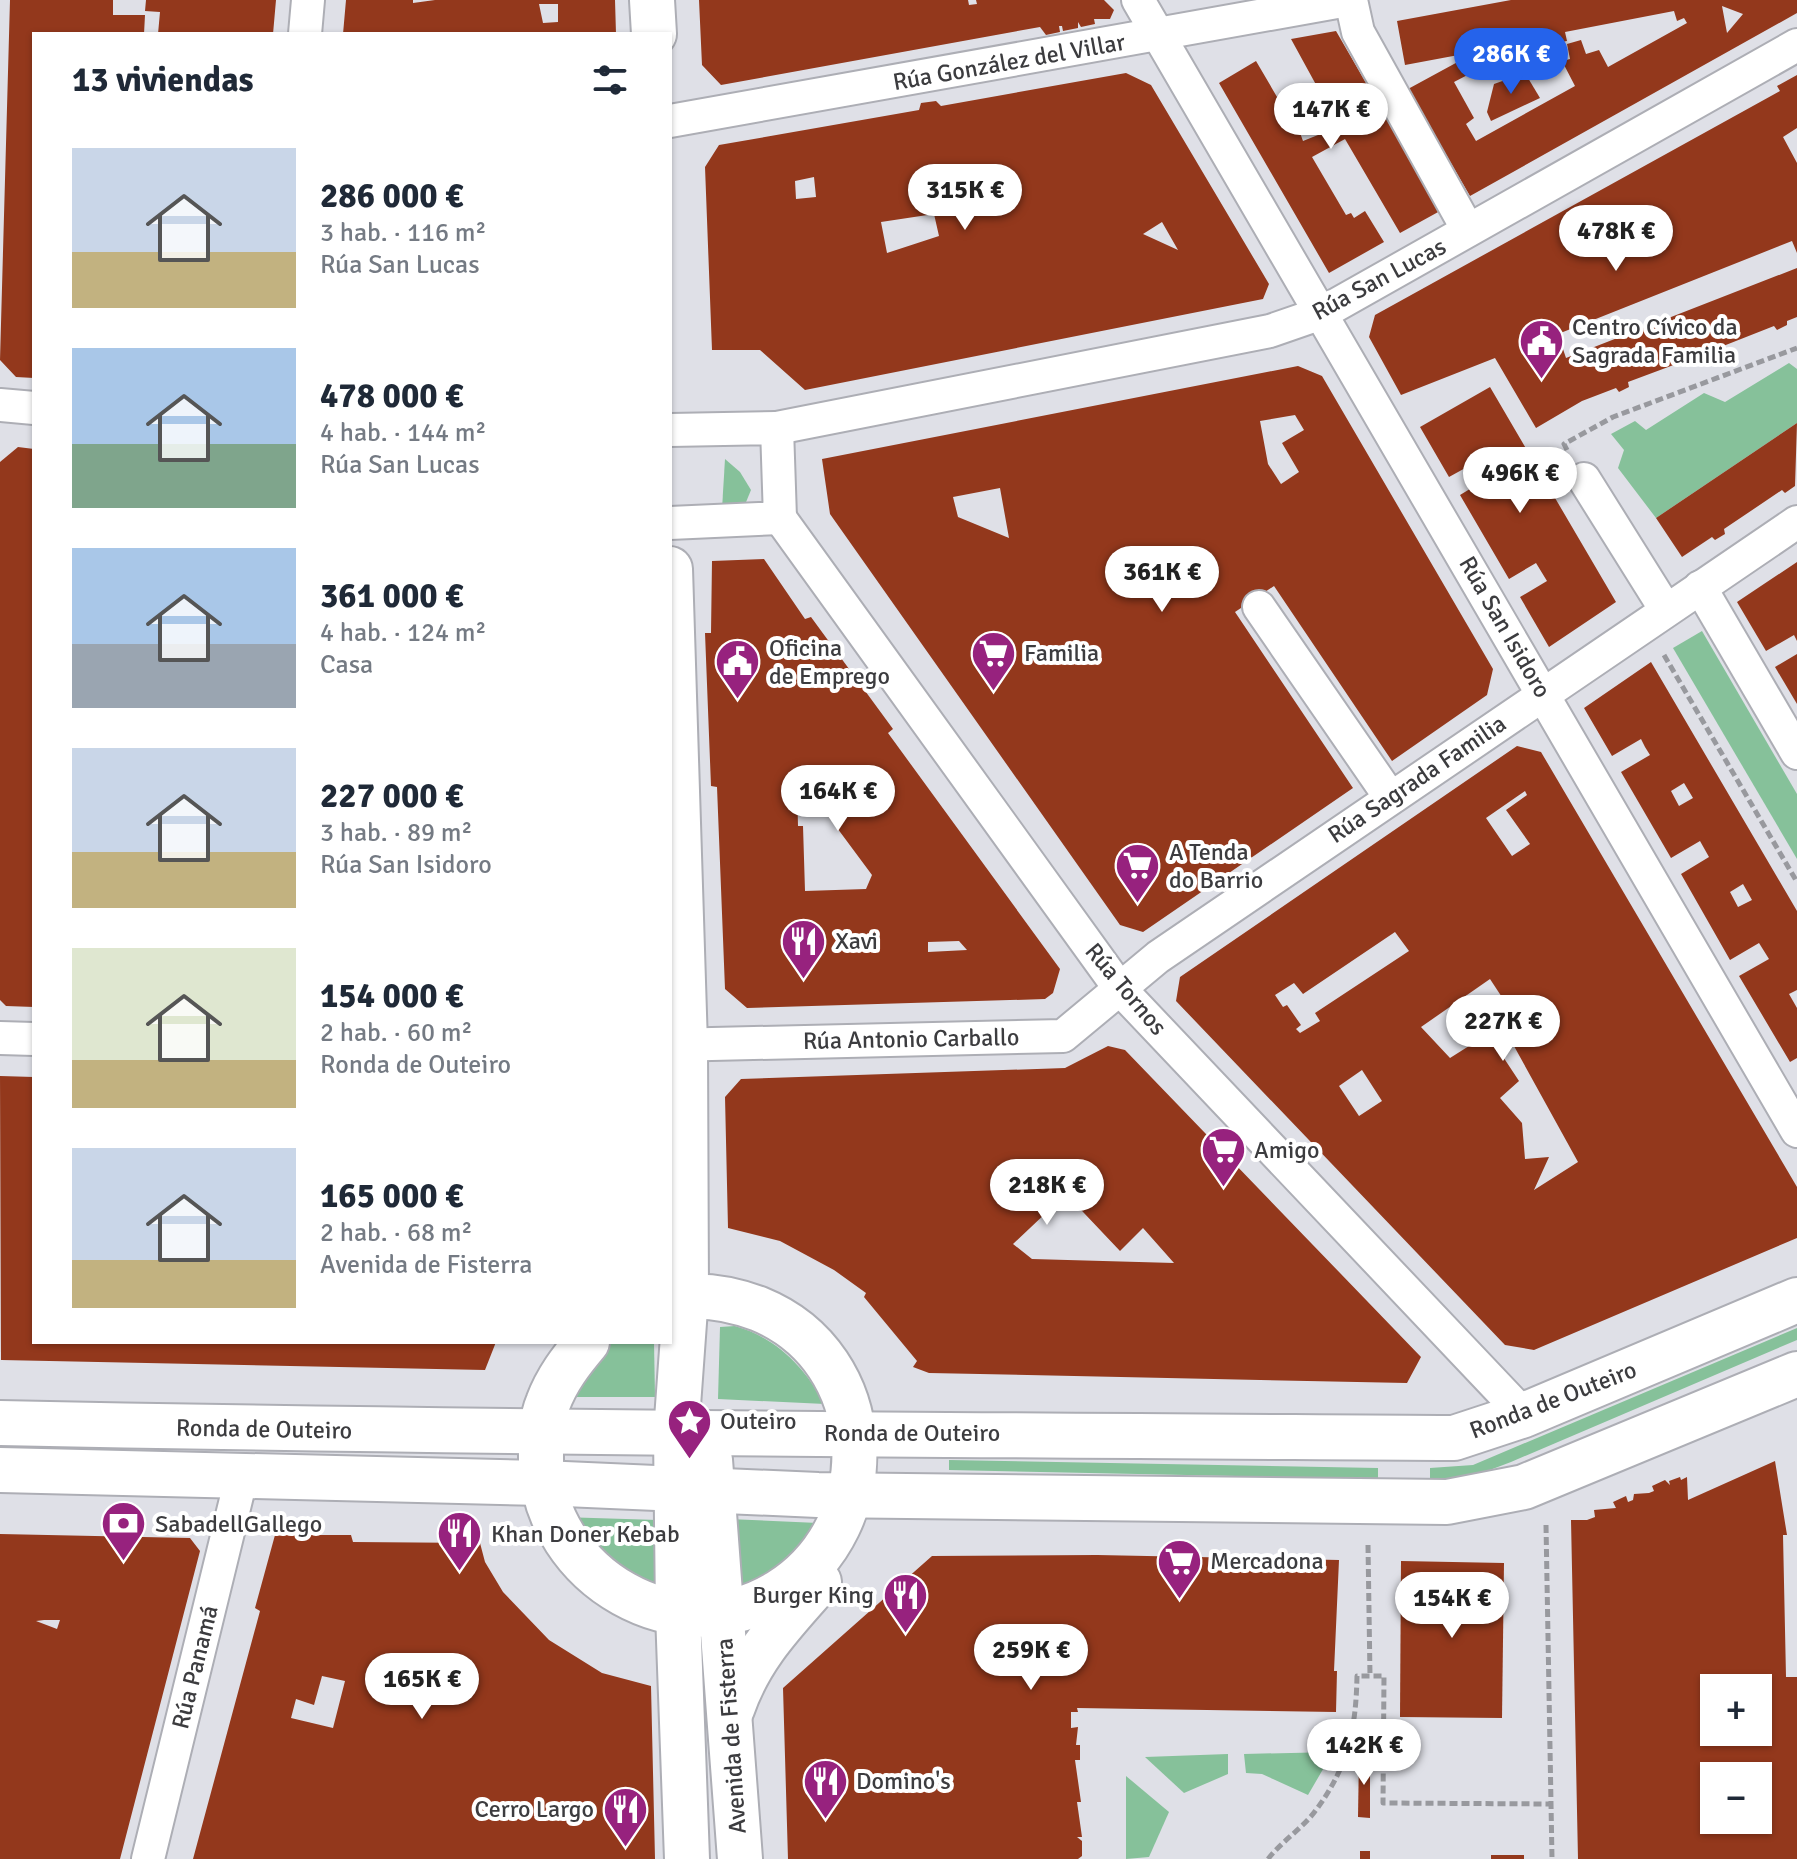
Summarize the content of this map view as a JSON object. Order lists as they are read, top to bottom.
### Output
{
  "streets": {
    "main road": ["Ronda de Outeiro", "Avenida de Fisterra"],
    "street": [
      "Rúa González del Villar",
      "Rúa San Lucas",
      "Rúa San Isidoro",
      "Rúa Sagrada Familia",
      "Rúa Tornos",
      "Rúa Antonio Carballo",
      "Rúa Panamá"
    ]
  },
  "crossings": [
    ["Rúa González del Villar", "Rúa San Isidoro"],
    ["Rúa San Lucas", "Rúa San Isidoro"],
    ["Rúa San Isidoro", "Rúa Sagrada Familia"],
    ["Rúa Sagrada Familia", "Rúa Tornos"],
    ["Rúa Sagrada Familia", "Rúa Antonio Carballo"],
    ["Rúa Tornos", "Rúa Antonio Carballo"],
    ["Rúa Tornos", "Ronda de Outeiro"],
    ["Rúa Antonio Carballo", "Avenida de Fisterra"],
    ["Ronda de Outeiro", "Rúa Panamá"],
    ["Ronda de Outeiro", "Avenida de Fisterra"]
  ],
  "places": {
    "public building": ["Centro Cívico da Sagrada Familia", "Oficina de Emprego"],
    "supermarket": [
      "Familia",
      "A Tenda do Barrio",
      "Amigo",
      "Mercadona"
    ],
    "restaurant": [
      "Xavi",
      "Khan Doner Kebab",
      "Burger King",
      "Domino's",
      "Cerro Largo"
    ],
    "place": ["Outeiro"],
    "bank": ["SabadellGallego"]
  },
  "page": {
    "price": [
      "286K €",
      "147K €",
      "315K €",
      "478K €",
      "496K €",
      "361K €",
      "164K €",
      "227K €",
      "218K €",
      "154K €",
      "259K €",
      "165K €",
      "142K €"
    ],
    "heading": "13 viviendas",
    "list": [
      {
        "name": "286 000 €",
        "note": "3 hab. · 116 m² · Rúa San Lucas"
      },
      {
        "name": "478 000 €",
        "note": "4 hab. · 144 m² · Rúa San Lucas"
      },
      {
        "name": "361 000 €",
        "note": "4 hab. · 124 m² · Casa"
      },
      {
        "name": "227 000 €",
        "note": "3 hab. · 89 m² · Rúa San Isidoro"
      },
      {
        "name": "154 000 €",
        "note": "2 hab. · 60 m² · Ronda de Outeiro"
      },
      {
        "name": "165 000 €",
        "note": "2 hab. · 68 m² · Avenida de Fisterra"
      }
    ],
    "map_buttons": ["+", "−"]
  }
}
